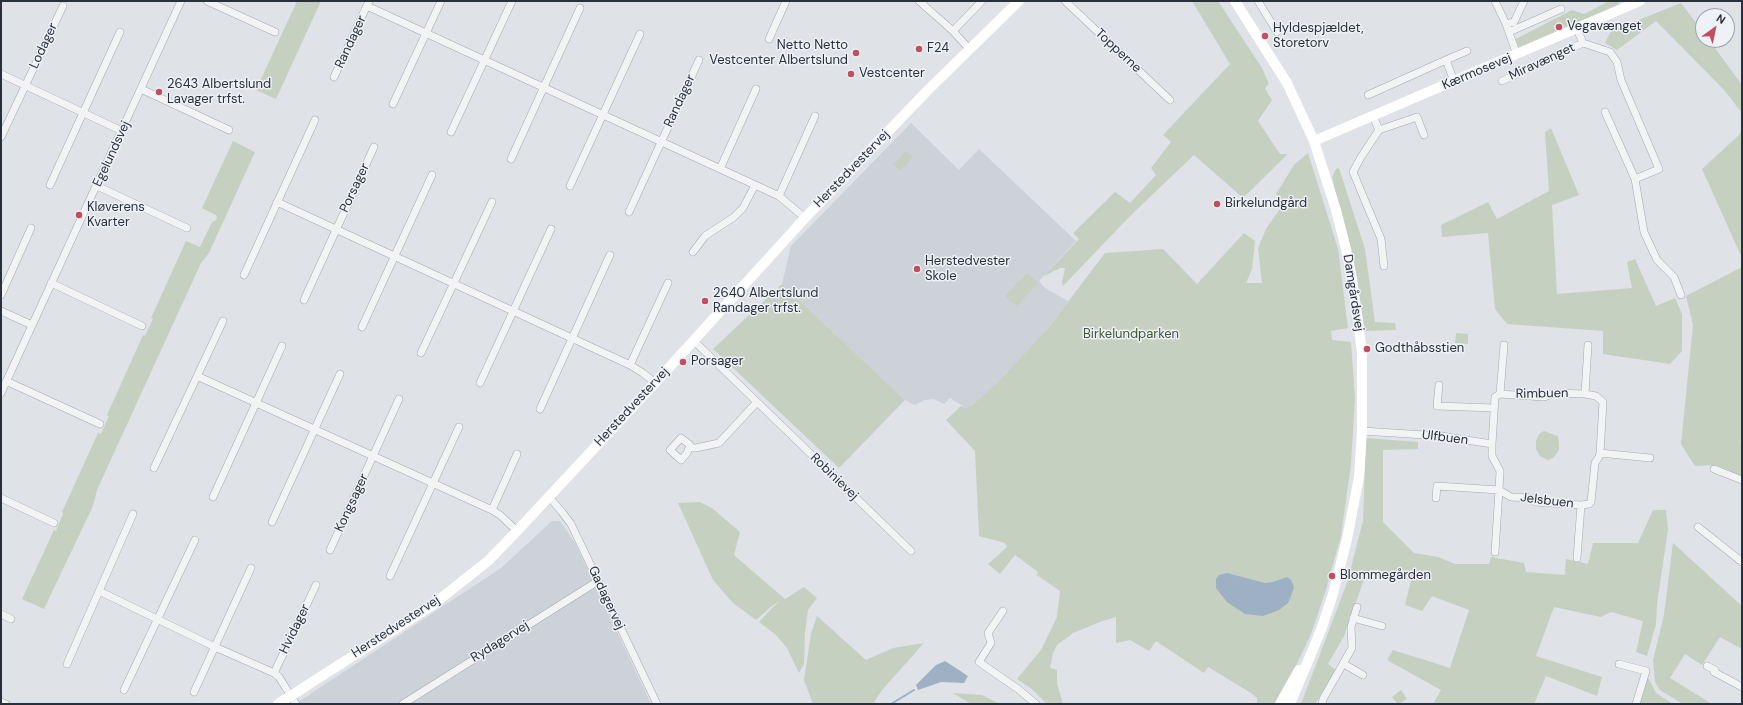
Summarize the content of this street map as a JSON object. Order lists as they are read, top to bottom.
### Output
{
  "streets": {
    "street": [
      "Randager",
      "Lodager",
      "Topperne",
      "Miravænget",
      "Kærmosevej",
      "Egelundsvej",
      "Herstedvestervej",
      "Porsager",
      "Damgårdsvej",
      "Rimbuen",
      "Ulfbuen",
      "Robinievej",
      "Jelsbuen",
      "Kongsager",
      "Gadagervej",
      "Hvidager",
      "Rydagervej"
    ]
  },
  "crossings": [
    ["Randager", "Herstedvestervej"],
    ["Lodager", "Egelundsvej"],
    ["Kærmosevej", "Damgårdsvej"],
    ["Herstedvestervej", "Robinievej"],
    ["Herstedvestervej", "Gadagervej"],
    ["Damgårdsvej", "Ulfbuen"],
    ["Gadagervej", "Rydagervej"]
  ],
  "parks": ["Birkelundparken"],
  "places": [
    "Vegavænget",
    "Hyldespjældet, Storetorv",
    "F24",
    "Netto Netto Vestcenter Albertslund",
    "Vestcenter",
    "2643 Albertslund Lavager trfst.",
    "Birkelundgård",
    "Kløverens Kvarter",
    "Herstedvester Skole",
    "2640 Albertslund Randager trfst.",
    "Godthåbsstien",
    "Porsager",
    "Blommegården"
  ],
  "north": "top right"
}
